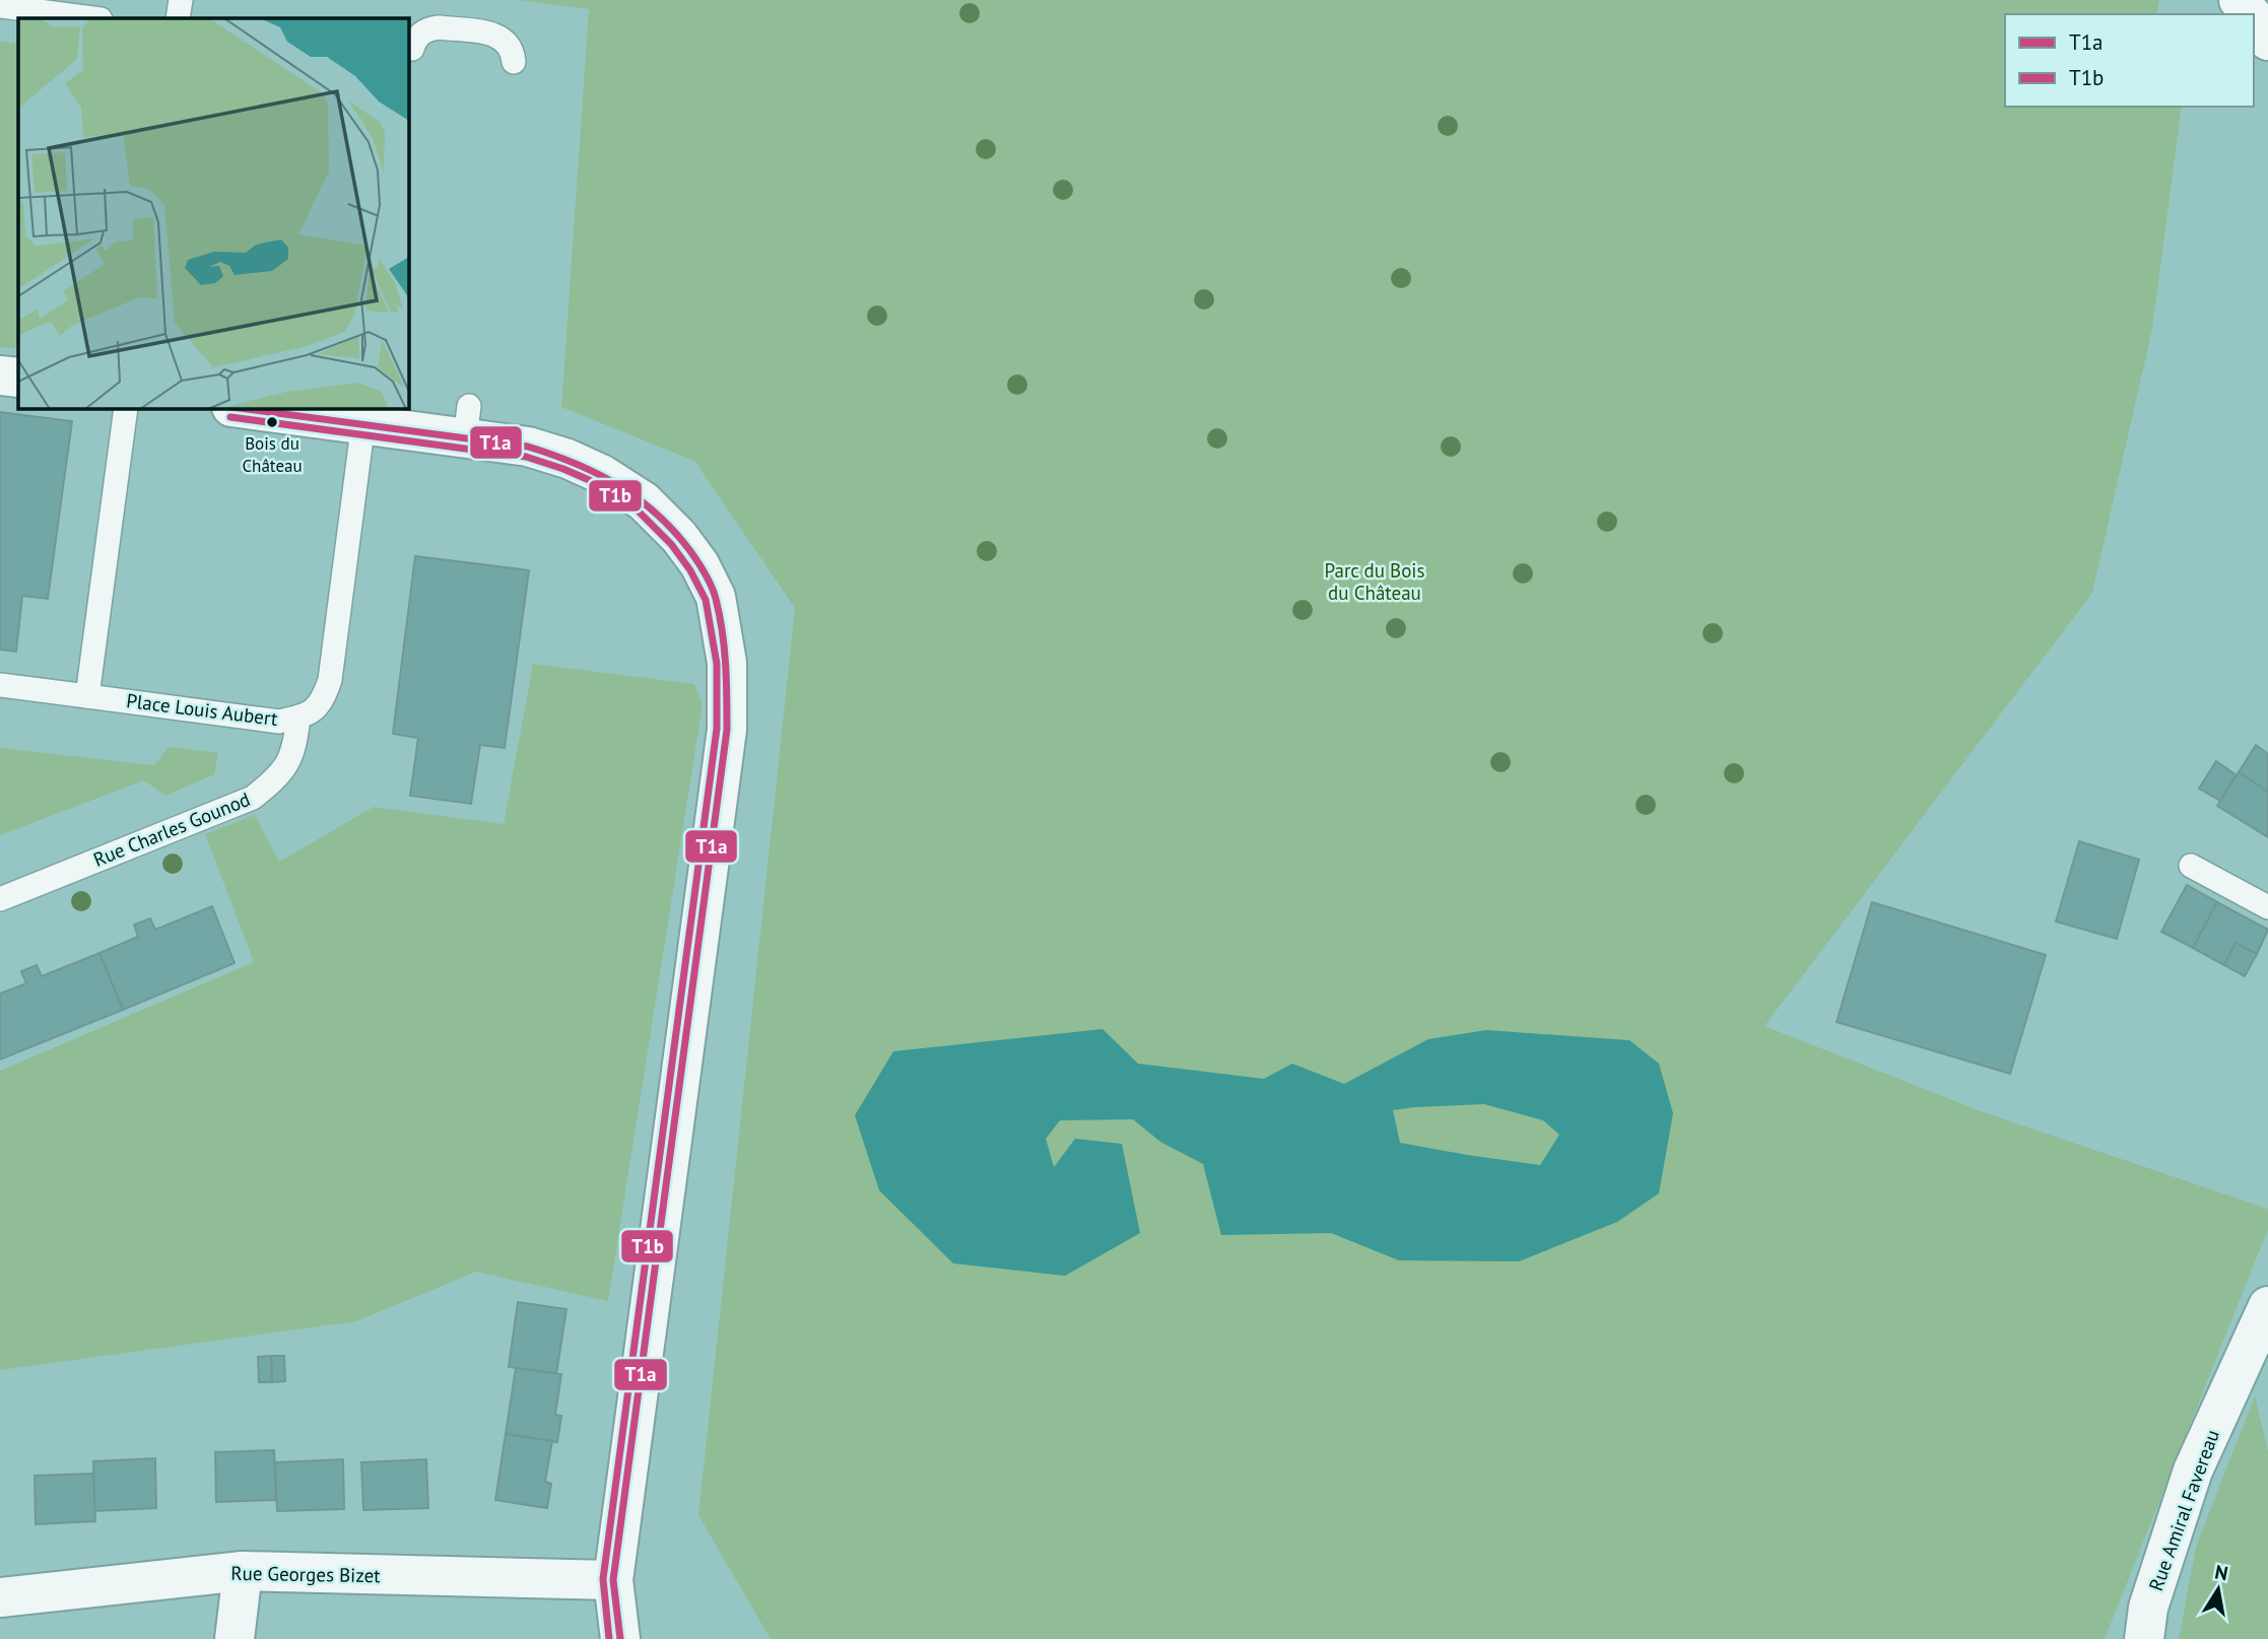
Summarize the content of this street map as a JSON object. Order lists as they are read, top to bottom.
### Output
{
  "streets": {
    "street": ["Rue Amiral Favereau", "Rue Georges Bizet"],
    "lane": ["Place Louis Aubert", "Rue Charles Gounod"]
  },
  "crossings": [
    ["Place Louis Aubert", "Rue Charles Gounod"]
  ],
  "parks": ["Parc du Bois du Château"],
  "places": ["Bois du Château"],
  "lines": ["transit line T1a", "transit line T1b"],
  "legend": ["T1a", "T1b"],
  "north": "top"
}
